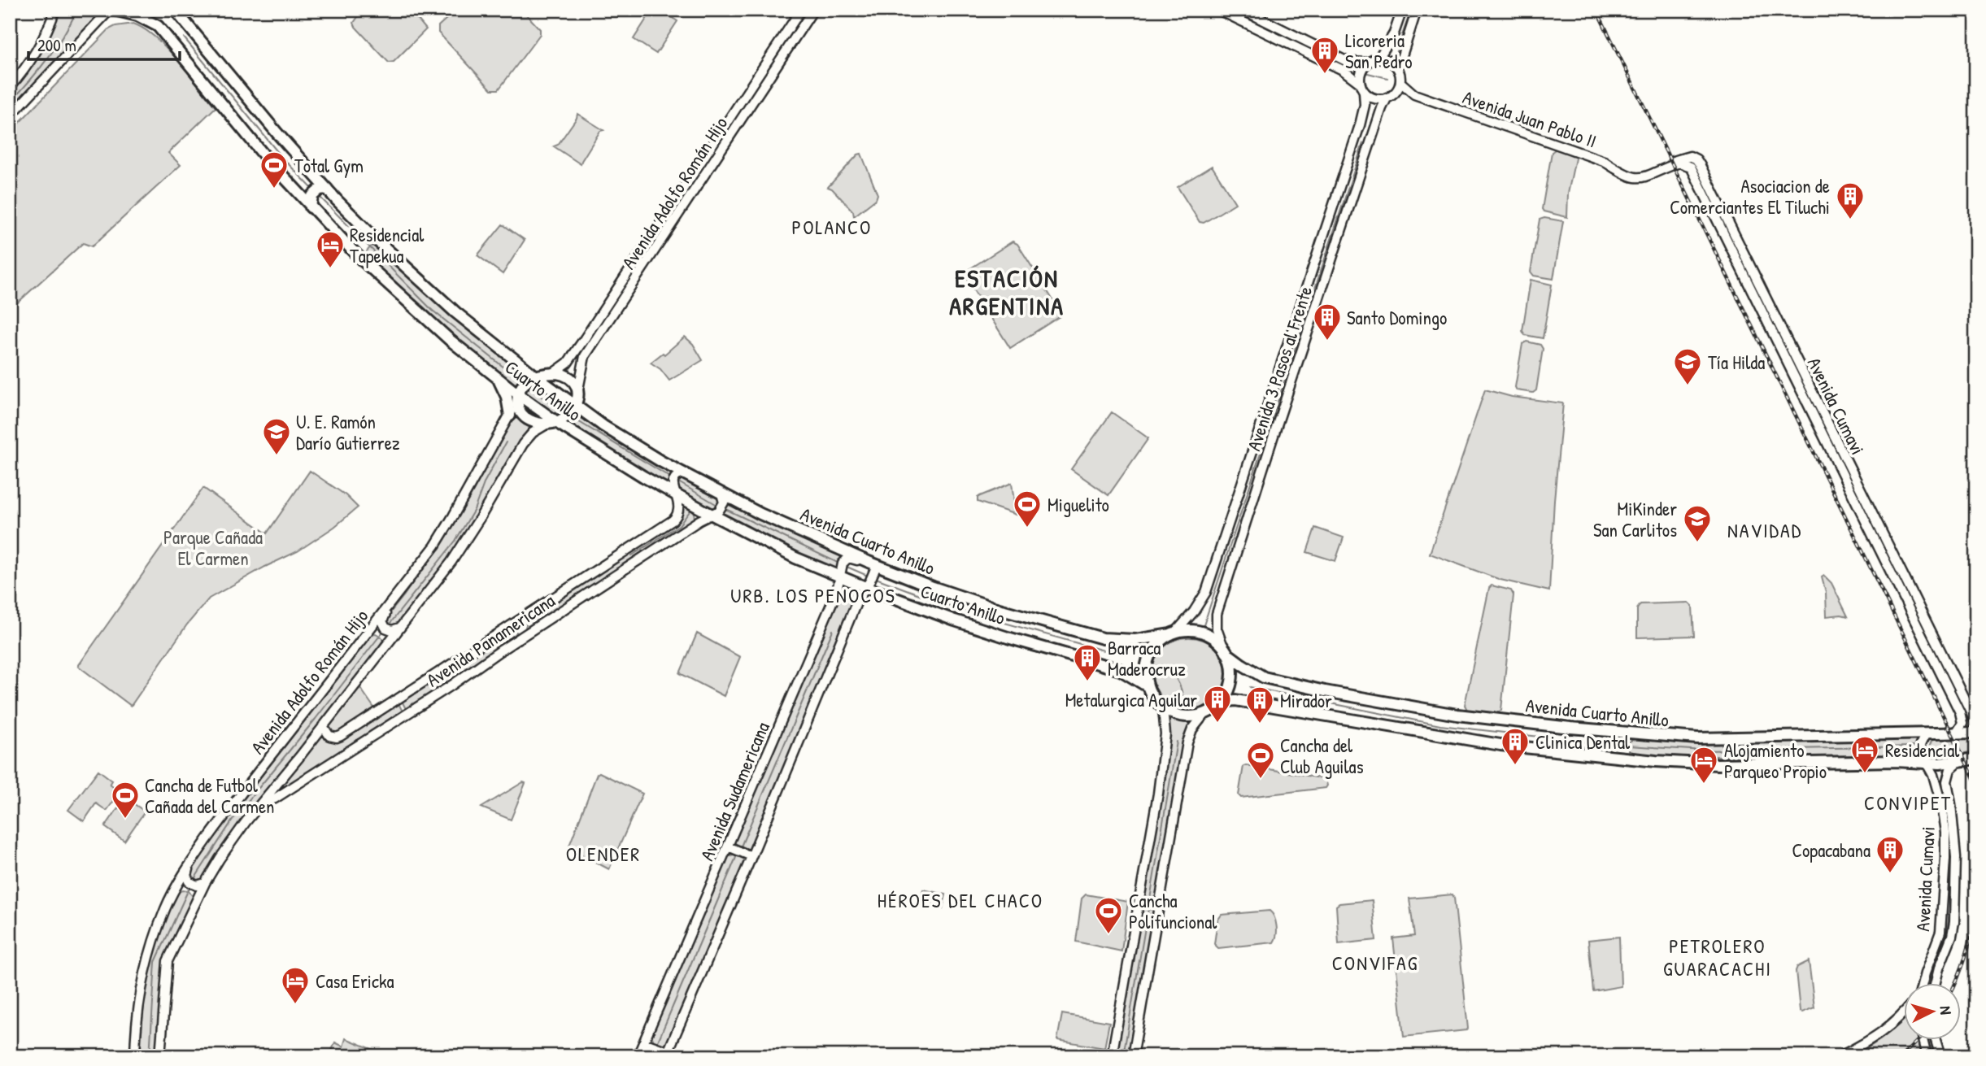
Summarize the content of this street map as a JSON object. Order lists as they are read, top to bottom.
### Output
{
  "streets": {
    "highway": ["Cuarto Anillo", "Avenida Cuarto Anillo"],
    "main road": [
      "Avenida Juan Pablo II",
      "Avenida Adolfo Román Hijo",
      "Avenida 3 Pasos al Frente",
      "Avenida Cumavi",
      "Avenida Panamericana",
      "Avenida Sudamericana"
    ]
  },
  "crossings": [
    ["Avenida Juan Pablo II", "Avenida 3 Pasos al Frente"],
    ["Avenida Juan Pablo II", "Avenida Cumavi"],
    ["Avenida Adolfo Román Hijo", "Cuarto Anillo"],
    ["Avenida Adolfo Román Hijo", "Avenida Cuarto Anillo"],
    ["Avenida Adolfo Román Hijo", "Avenida Panamericana"],
    ["Avenida 3 Pasos al Frente", "Cuarto Anillo"],
    ["Avenida 3 Pasos al Frente", "Avenida Cuarto Anillo"],
    ["Cuarto Anillo", "Avenida Cuarto Anillo"],
    ["Cuarto Anillo", "Avenida Panamericana"],
    ["Cuarto Anillo", "Avenida Sudamericana"],
    ["Avenida Cumavi", "Avenida Cuarto Anillo"],
    ["Avenida Cuarto Anillo", "Avenida Panamericana"]
  ],
  "districts": [
    "POLANCO",
    "ESTACIÓN ARGENTINA",
    "NAVIDAD",
    "URB. LOS PENOCOS",
    "CONVIPET",
    "OLENDER",
    "HÉROES DEL CHACO",
    "PETROLERO GUARACACHI",
    "CONVIFAG"
  ],
  "parks": ["Parque Cañada El Carmen"],
  "places": {
    "building": [
      "Licoreria San Pedro",
      "Asociacion de Comerciantes El Tiluchi",
      "Santo Domingo",
      "Barraca Maderocruz",
      "Metalurgica Aguilar",
      "Mirador",
      "Clinica Dental",
      "Copacabana"
    ],
    "sports": [
      "Total Gym",
      "Miguelito",
      "Cancha del Club Aguilas",
      "Cancha de Futbol Cañada del Carmen",
      "Cancha Polifuncional"
    ],
    "hotel": [
      "Residencial Tapekua",
      "Residencial",
      "Alojamiento Parqueo Propio",
      "Casa Ericka"
    ],
    "school or university": ["Tía Hilda", "U. E. Ramón Darío Gutierrez", "MiKinder San Carlitos"]
  },
  "scale_bar": "200 m",
  "north": "right"
}
